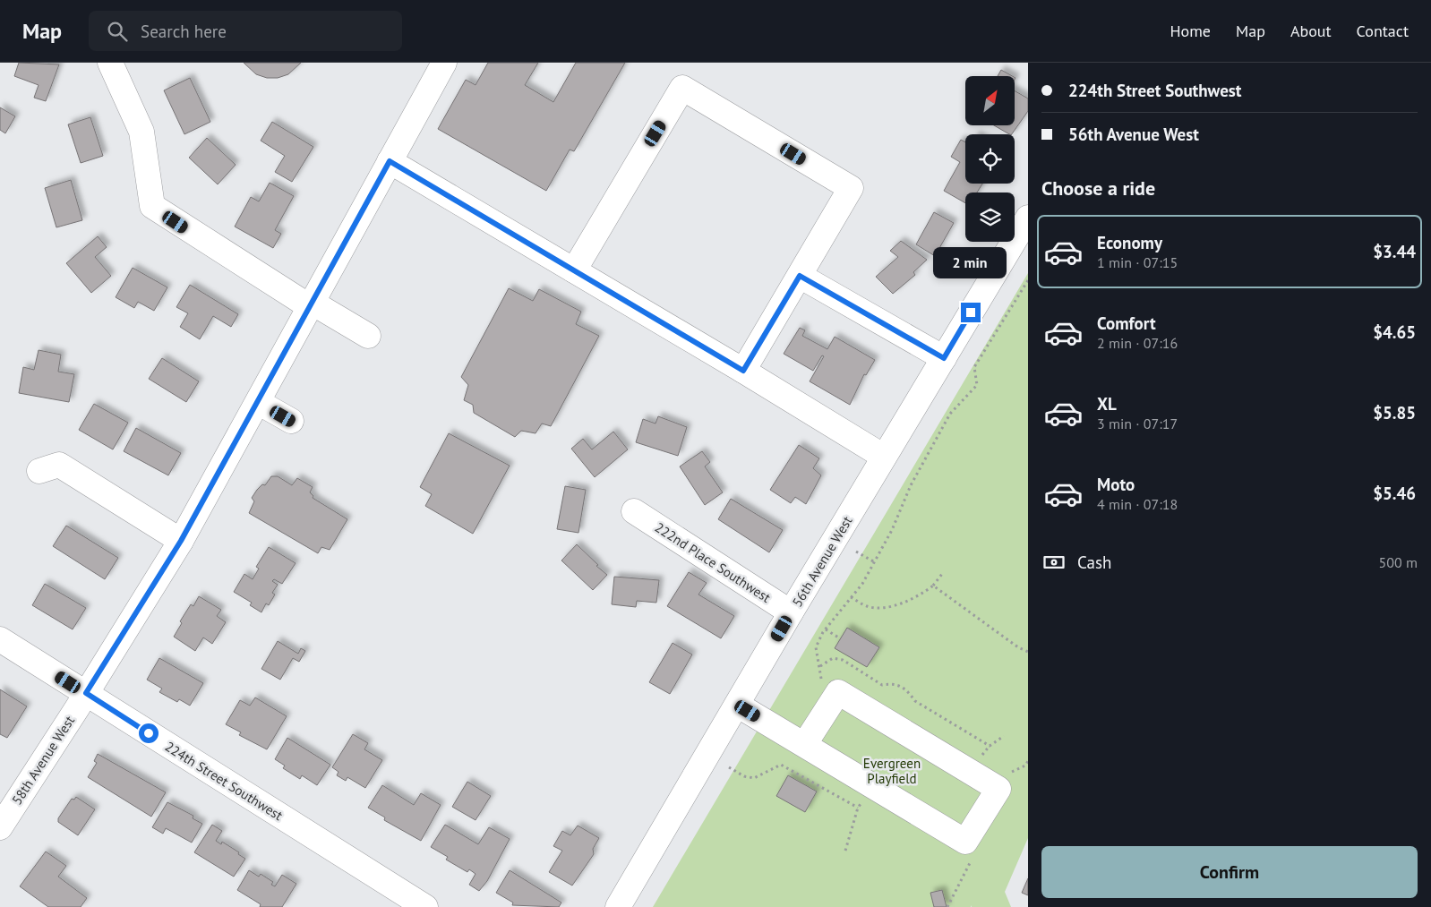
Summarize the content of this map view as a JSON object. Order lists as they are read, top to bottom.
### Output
{
  "streets": {
    "street": [
      "56th Avenue West",
      "222nd Place Southwest",
      "58th Avenue West",
      "224th Street Southwest"
    ]
  },
  "crossings": [
    ["56th Avenue West", "222nd Place Southwest"],
    ["58th Avenue West", "224th Street Southwest"]
  ],
  "parks": ["Evergreen Playfield"],
  "north": "top right",
  "page": {
    "header": "Map",
    "search": "Search here",
    "nav": [
      "Home",
      "Map",
      "About",
      "Contact"
    ],
    "banner": ["224th Street Southwest", "56th Avenue West"],
    "heading": "Choose a ride",
    "list": [
      {
        "name": "Economy",
        "note": "1 min · 07:15",
        "value": "$3.44"
      },
      {
        "name": "Comfort",
        "note": "2 min · 07:16",
        "value": "$4.65"
      },
      {
        "name": "XL",
        "note": "3 min · 07:17",
        "value": "$5.85"
      },
      {
        "name": "Moto",
        "note": "4 min · 07:18",
        "value": "$5.46"
      }
    ],
    "bubble": "2 min",
    "pay": ["Cash", "500 m"],
    "buttons": "Confirm"
  }
}
